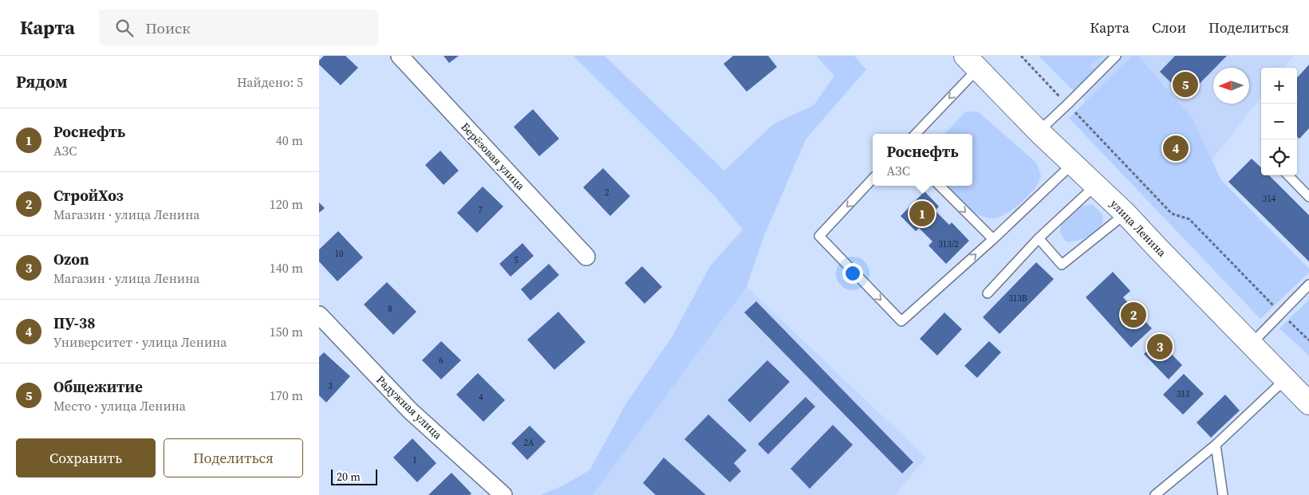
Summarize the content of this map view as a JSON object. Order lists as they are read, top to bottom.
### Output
{
  "streets": {
    "main road": ["улица Ленина"],
    "street": ["Берёзовая улица", "Радужная улица"]
  },
  "house_numbers": [
    "2",
    "314",
    "7",
    "313/2",
    "10",
    "5",
    "313В",
    "8",
    "6",
    "3",
    "313",
    "4",
    "2А",
    "1"
  ],
  "scale_bar": "20 m",
  "north": "left",
  "page": {
    "header": "Карта",
    "search": "Поиск",
    "nav": ["Карта", "Слои", "Поделиться"],
    "heading": ["Рядом", "Найдено: 5"],
    "map_buttons": ["+", "−"],
    "pins": [
      "5",
      "4",
      "1",
      "2",
      "3"
    ],
    "list": [
      {
        "mark": "1",
        "name": "Роснефть",
        "note": "АЗС",
        "value": "40 m"
      },
      {
        "mark": "2",
        "name": "СтройХоз",
        "note": "Магазин · улица Ленина",
        "value": "120 m"
      },
      {
        "mark": "3",
        "name": "Ozon",
        "note": "Магазин · улица Ленина",
        "value": "140 m"
      },
      {
        "mark": "4",
        "name": "ПУ-38",
        "note": "Университет · улица Ленина",
        "value": "150 m"
      },
      {
        "mark": "5",
        "name": "Общежитие",
        "note": "Место · улица Ленина",
        "value": "170 m"
      }
    ],
    "popup": ["Роснефть", "АЗС"],
    "buttons": ["Сохранить", "Поделиться"],
    "scale": "20 m"
  }
}
